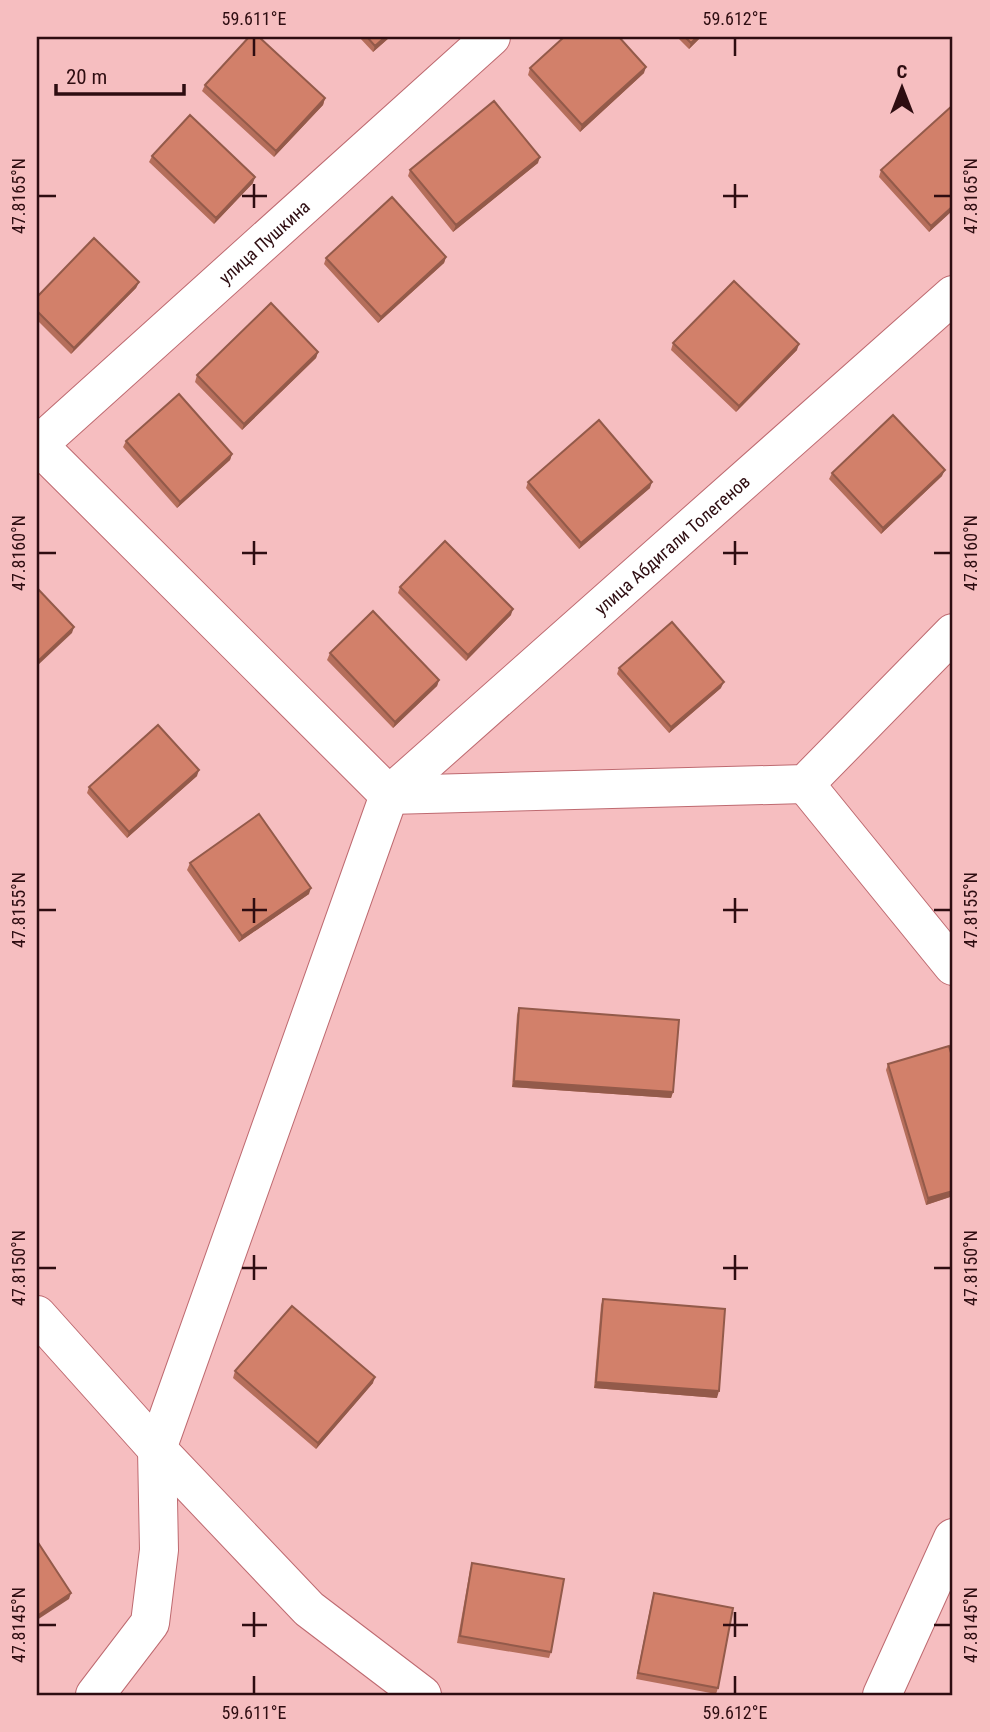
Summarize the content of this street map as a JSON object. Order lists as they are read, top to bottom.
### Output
{
  "streets": {
    "street": ["улица Пушкина", "улица Абдигали Толегенов"]
  },
  "scale_bar": "20 m",
  "north": "top",
  "coordinates": [
    "59.611°E",
    "59.612°E",
    "47.8165°N",
    "47.8160°N",
    "47.8155°N",
    "47.8150°N",
    "47.8145°N"
  ]
}
